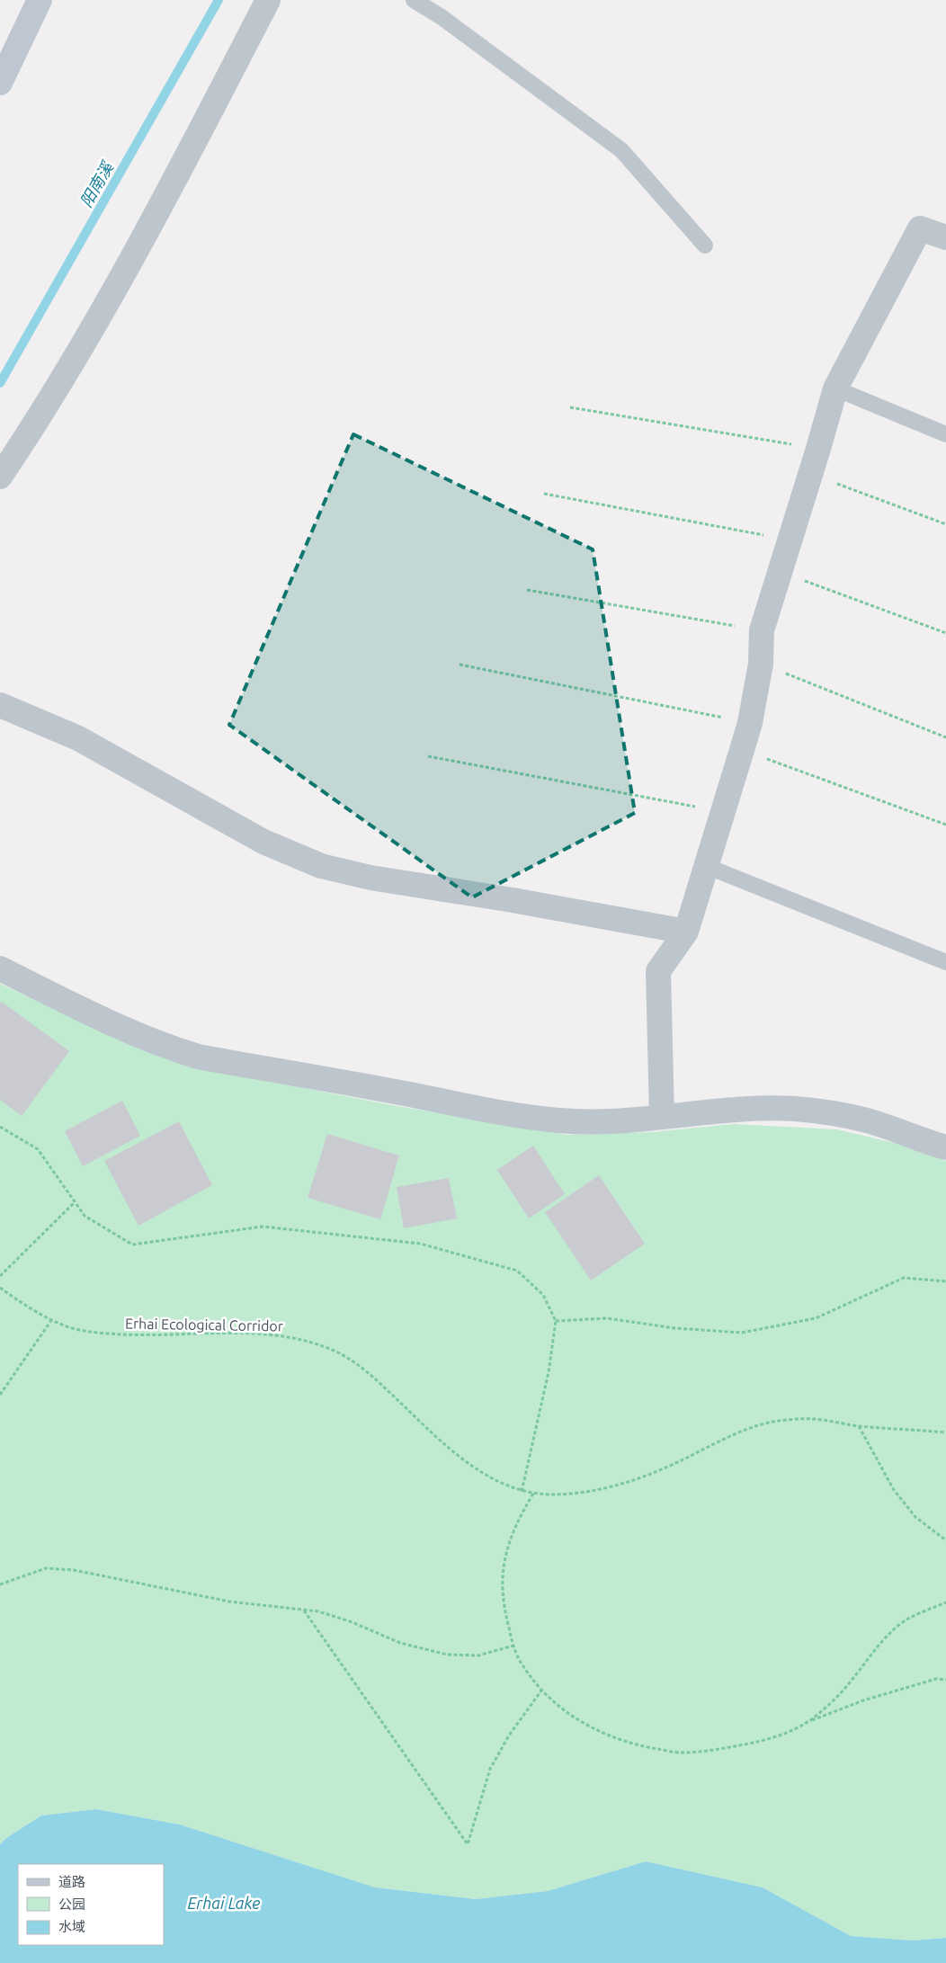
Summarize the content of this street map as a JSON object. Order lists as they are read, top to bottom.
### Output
{
  "streets": {
    "path": ["Erhai Ecological Corridor"]
  },
  "water": ["阳南溪", "Erhai Lake"],
  "legend": ["道路", "公园", "水域"]
}
